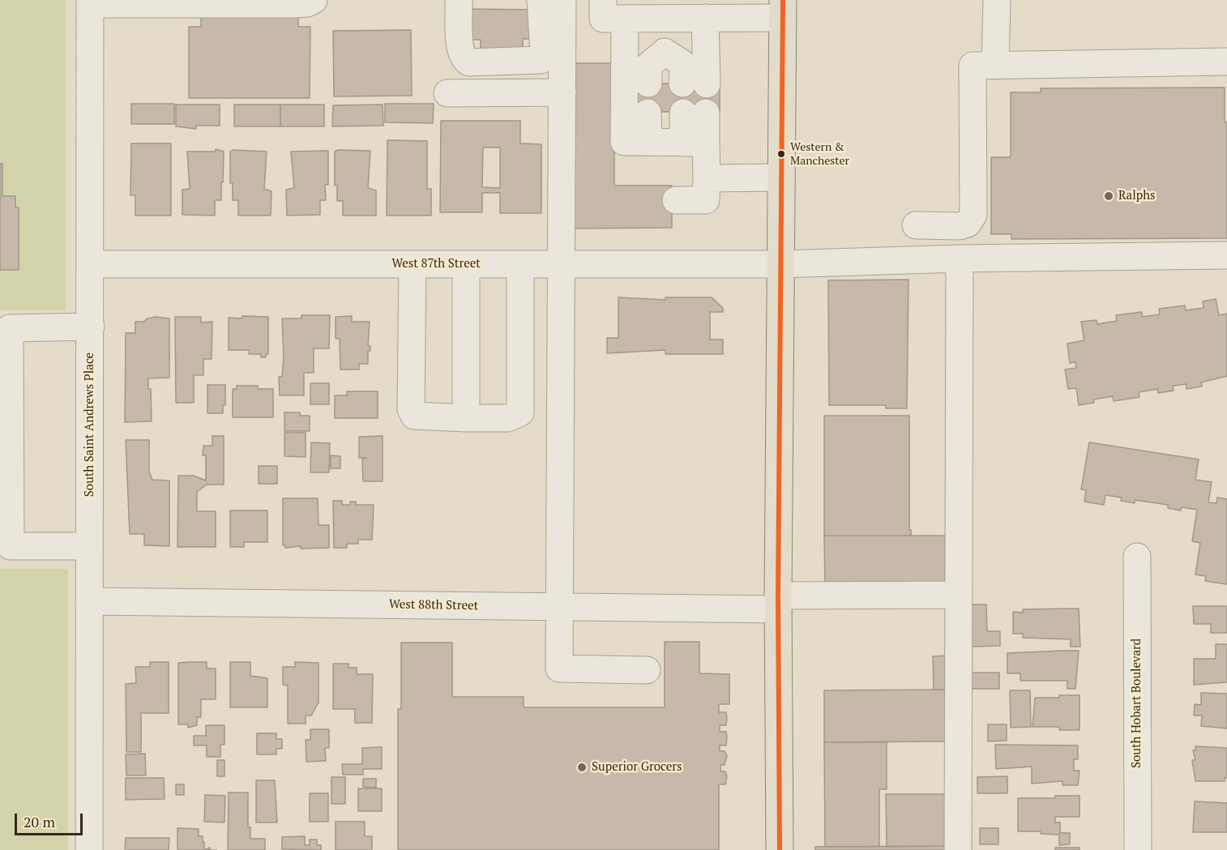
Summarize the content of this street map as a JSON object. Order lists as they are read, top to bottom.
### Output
{
  "streets": {
    "street": [
      "West 87th Street",
      "South Saint Andrews Place",
      "West 88th Street",
      "South Hobart Boulevard"
    ]
  },
  "crossings": [
    ["West 87th Street", "South Saint Andrews Place"],
    ["South Saint Andrews Place", "West 88th Street"]
  ],
  "places": ["Western & Manchester", "Ralphs", "Superior Grocers"],
  "scale_bar": "20 m"
}
